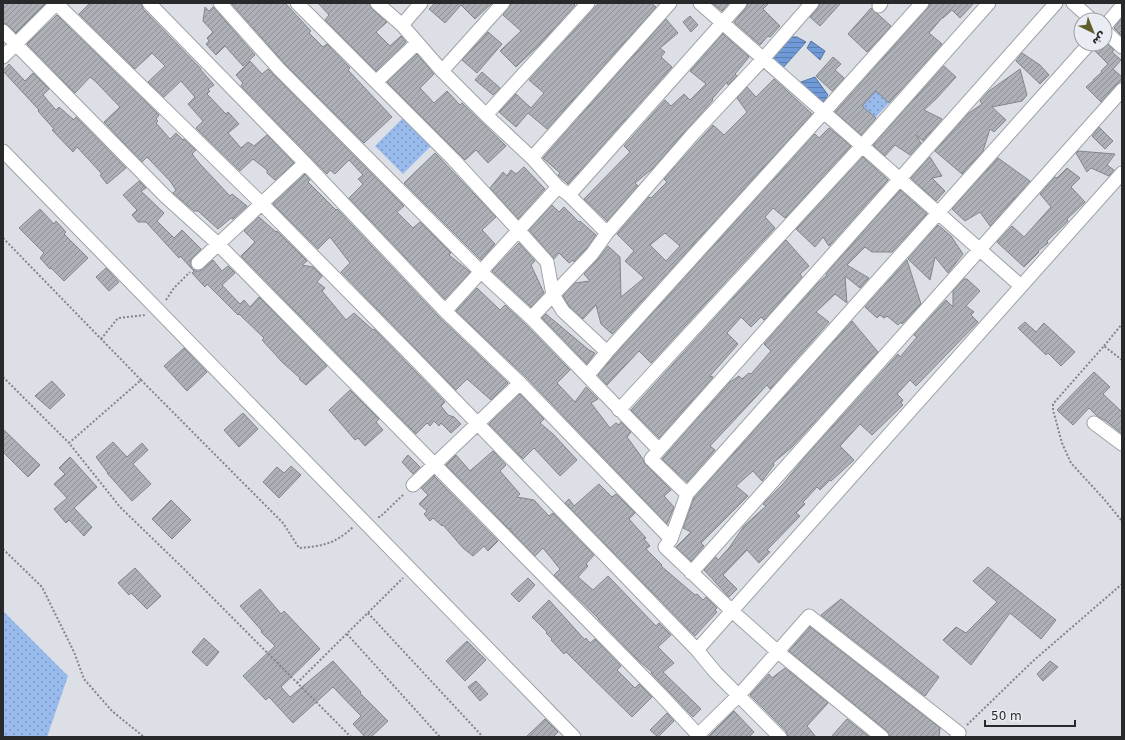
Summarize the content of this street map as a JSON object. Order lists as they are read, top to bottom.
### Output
{
  "scale_bar": "50 m",
  "north": "bottom right"
}
